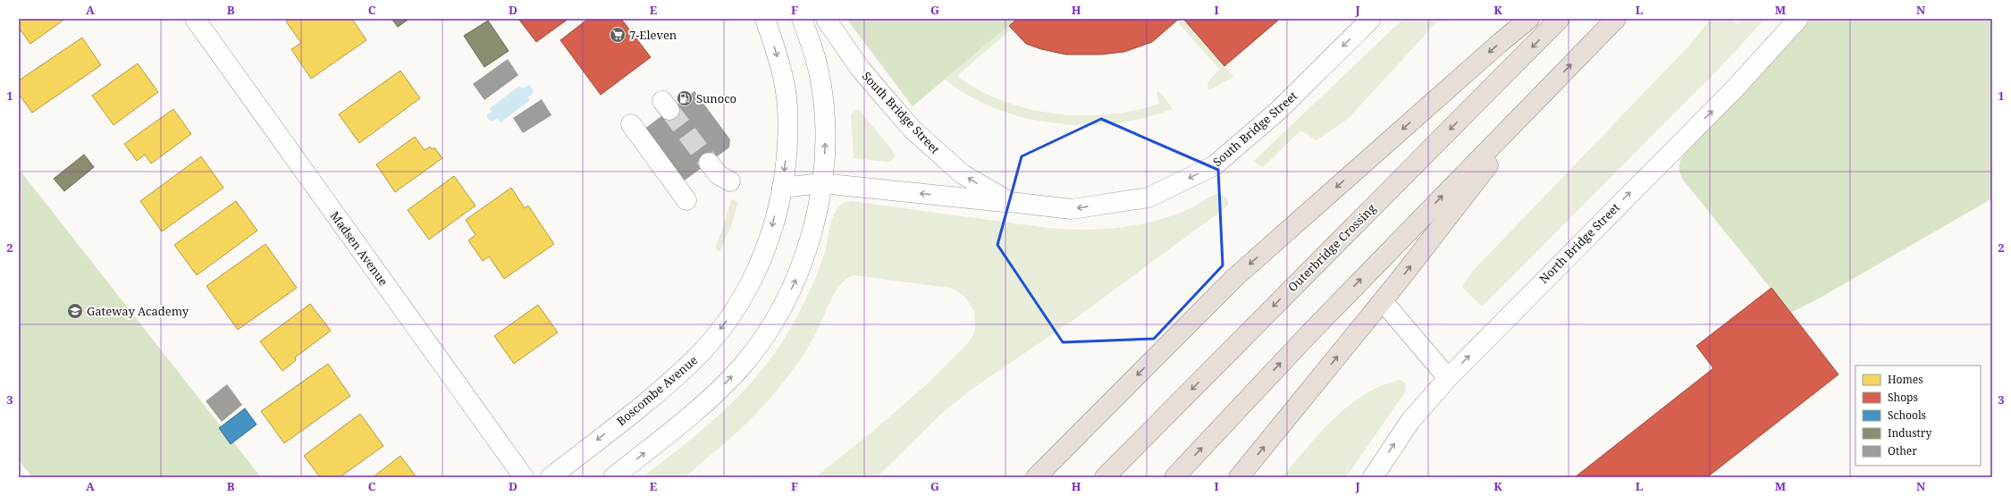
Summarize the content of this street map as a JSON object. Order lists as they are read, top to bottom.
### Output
{
  "streets": {
    "highway": ["Outerbridge Crossing"],
    "street": [
      "South Bridge Street",
      "North Bridge Street",
      "Madsen Avenue",
      "Boscombe Avenue"
    ]
  },
  "crossings": [
    ["South Bridge Street", "Boscombe Avenue"]
  ],
  "one_way": ["South Bridge Street", "North Bridge Street"],
  "places": {
    "supermarket": ["7-Eleven"],
    "fuel station": ["Sunoco"],
    "school or university": ["Gateway Academy"]
  },
  "legend": [
    "Homes",
    "Shops",
    "Schools",
    "Industry",
    "Other"
  ],
  "grid": {
    "columns": [
      "A",
      "B",
      "C",
      "D",
      "E",
      "F",
      "G",
      "H",
      "I",
      "J",
      "K",
      "L",
      "M",
      "N"
    ],
    "rows": ["1", "2", "3"]
  }
}
